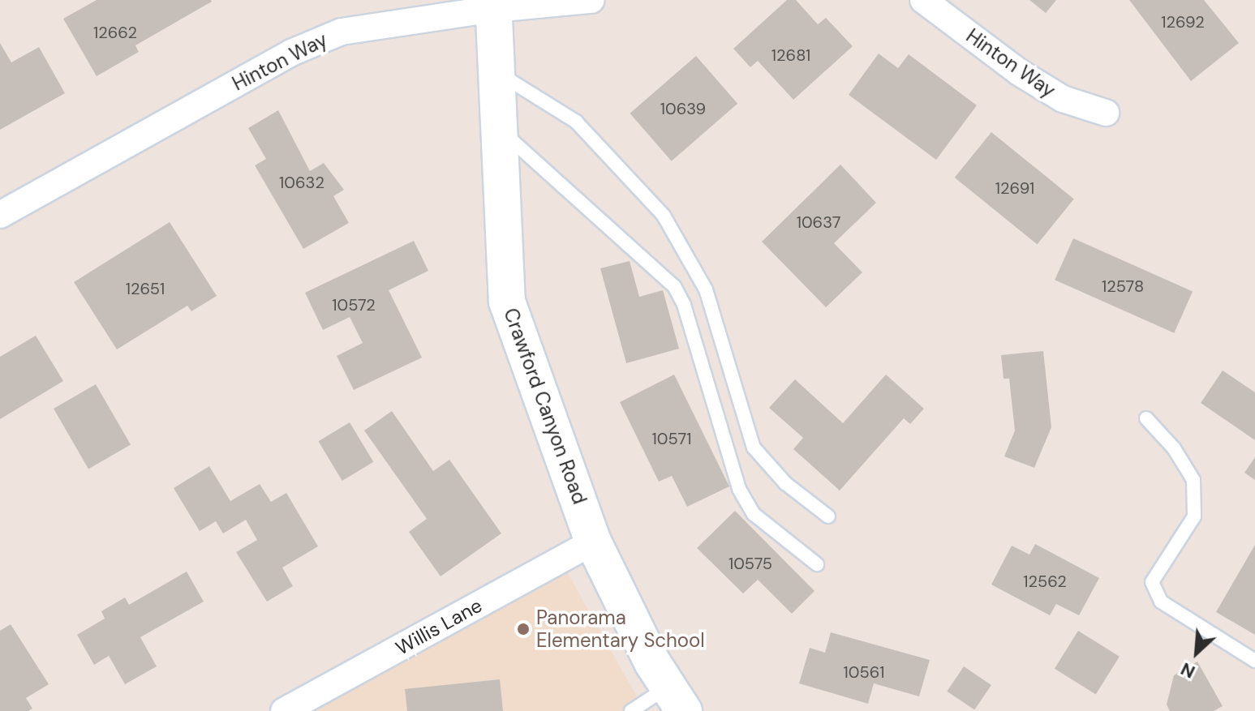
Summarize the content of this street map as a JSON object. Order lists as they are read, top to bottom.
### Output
{
  "streets": {
    "main road": ["Crawford Canyon Road"],
    "street": ["Hinton Way", "Willis Lane"]
  },
  "crossings": [
    ["Hinton Way", "Crawford Canyon Road"],
    ["Crawford Canyon Road", "Willis Lane"]
  ],
  "places": ["Panorama Elementary School"],
  "house_numbers": [
    "12692",
    "12662",
    "12681",
    "10639",
    "10632",
    "12691",
    "10637",
    "12578",
    "12651",
    "10572",
    "10571",
    "10575",
    "12562",
    "10561"
  ],
  "north": "bottom left"
}
